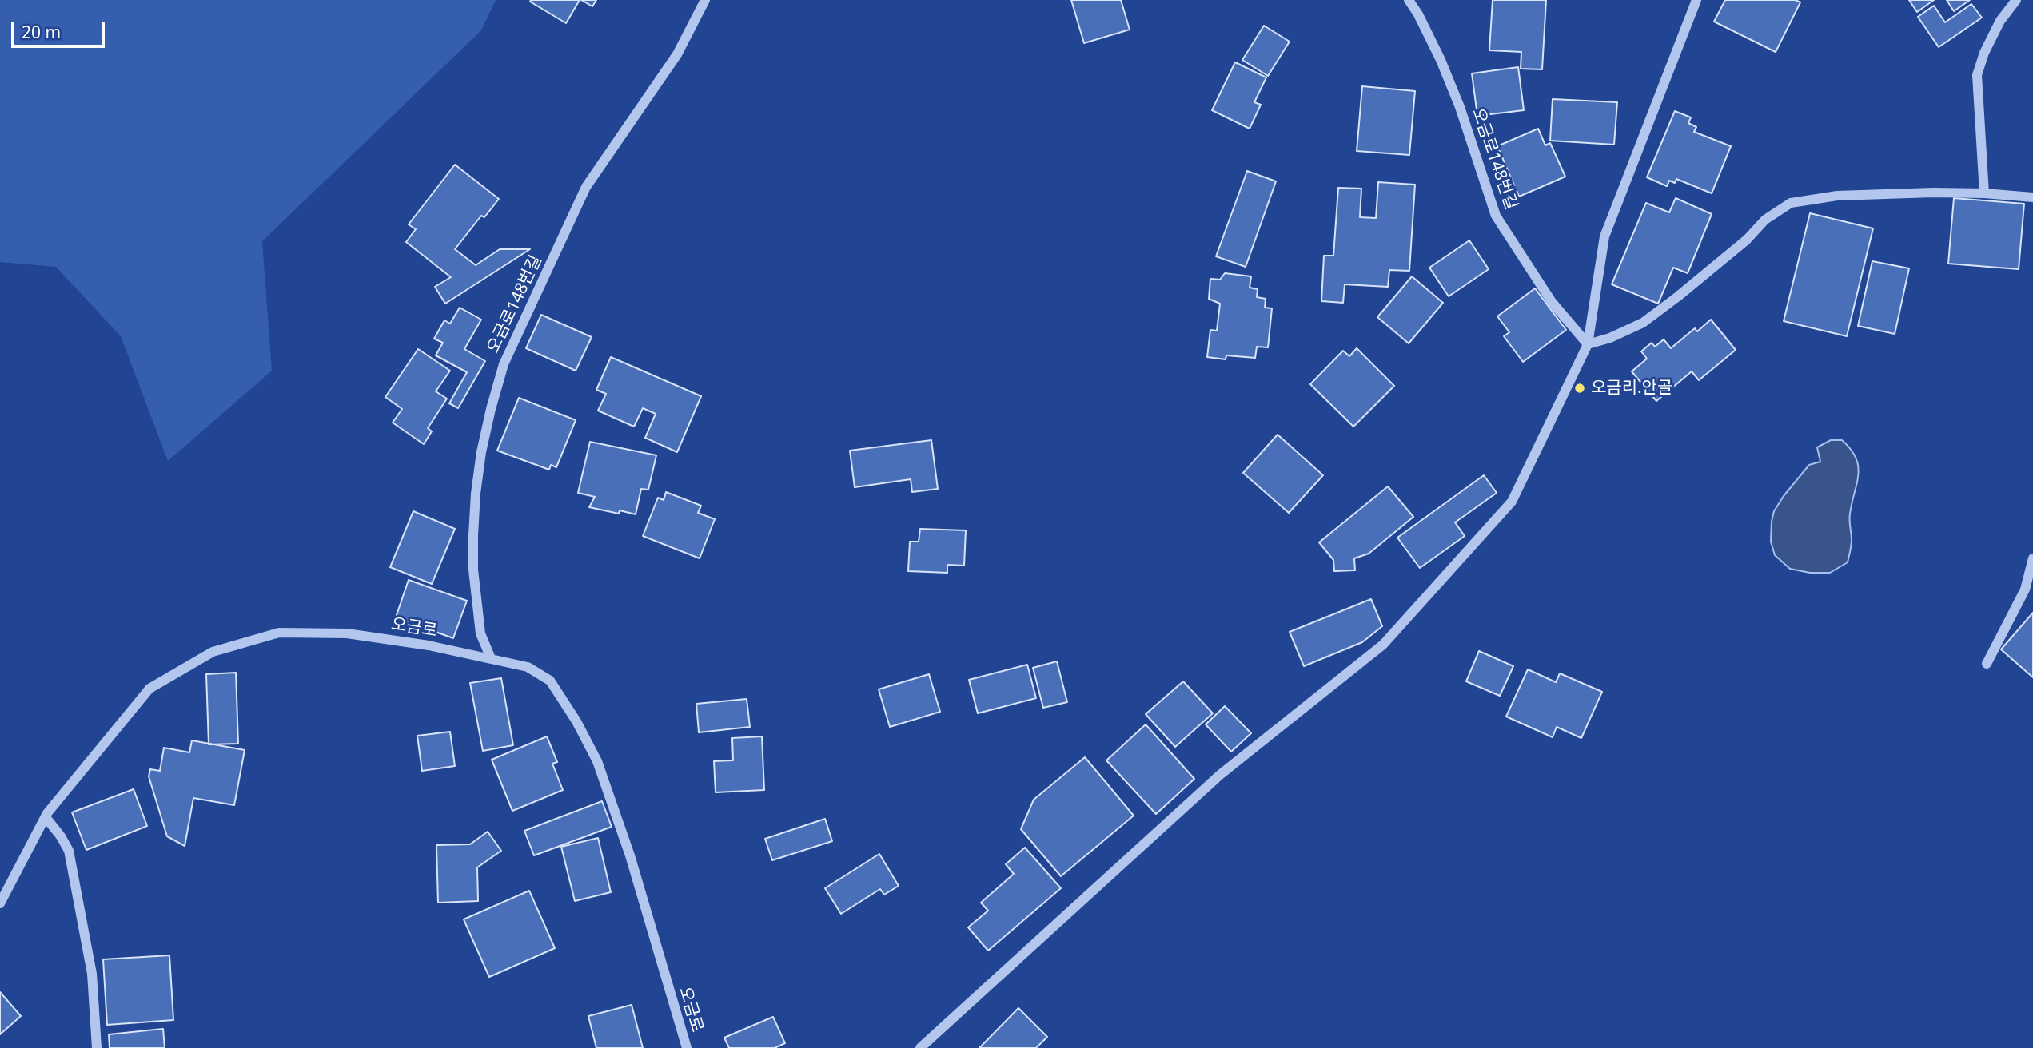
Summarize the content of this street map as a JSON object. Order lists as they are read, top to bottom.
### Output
{
  "streets": {
    "street": ["오금로148번길", "오금로"]
  },
  "crossings": [
    ["오금로148번길", "오금로"]
  ],
  "places": ["오금리.안골"],
  "scale_bar": "20 m"
}
